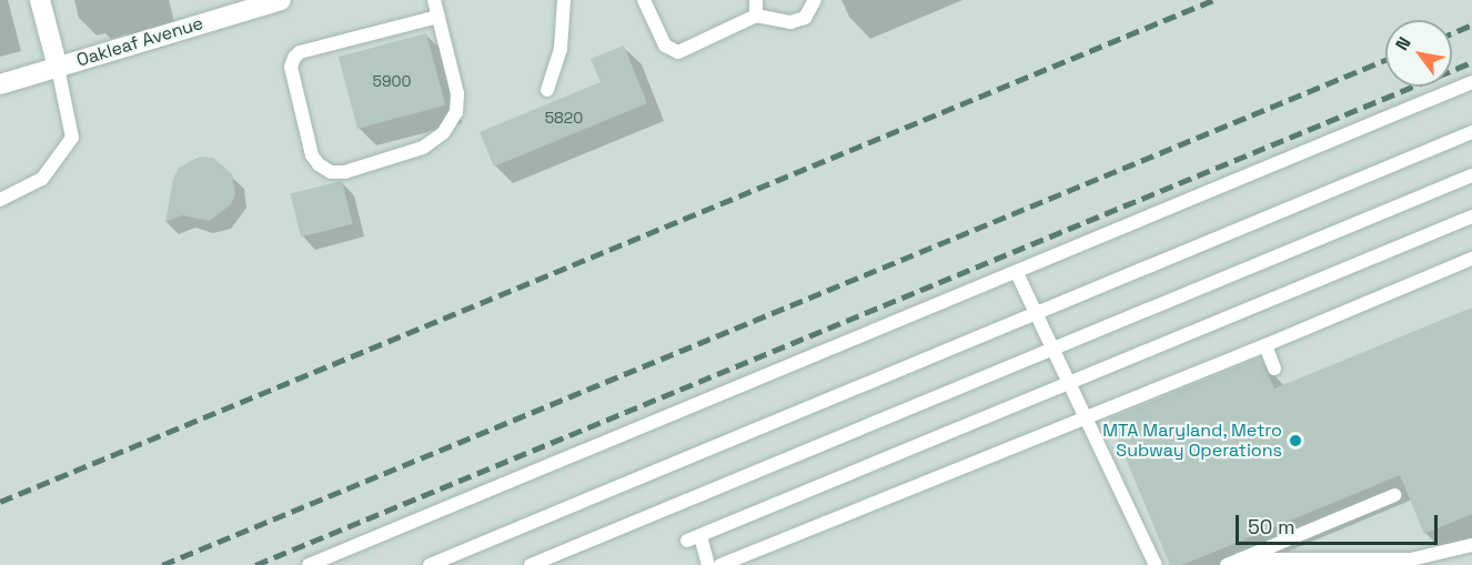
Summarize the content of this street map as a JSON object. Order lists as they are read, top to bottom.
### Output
{
  "streets": {
    "street": ["Oakleaf Avenue"]
  },
  "places": ["MTA Maryland, Metro Subway Operations"],
  "house_numbers": ["5900", "5820"],
  "scale_bar": "50 m",
  "north": "top left"
}
